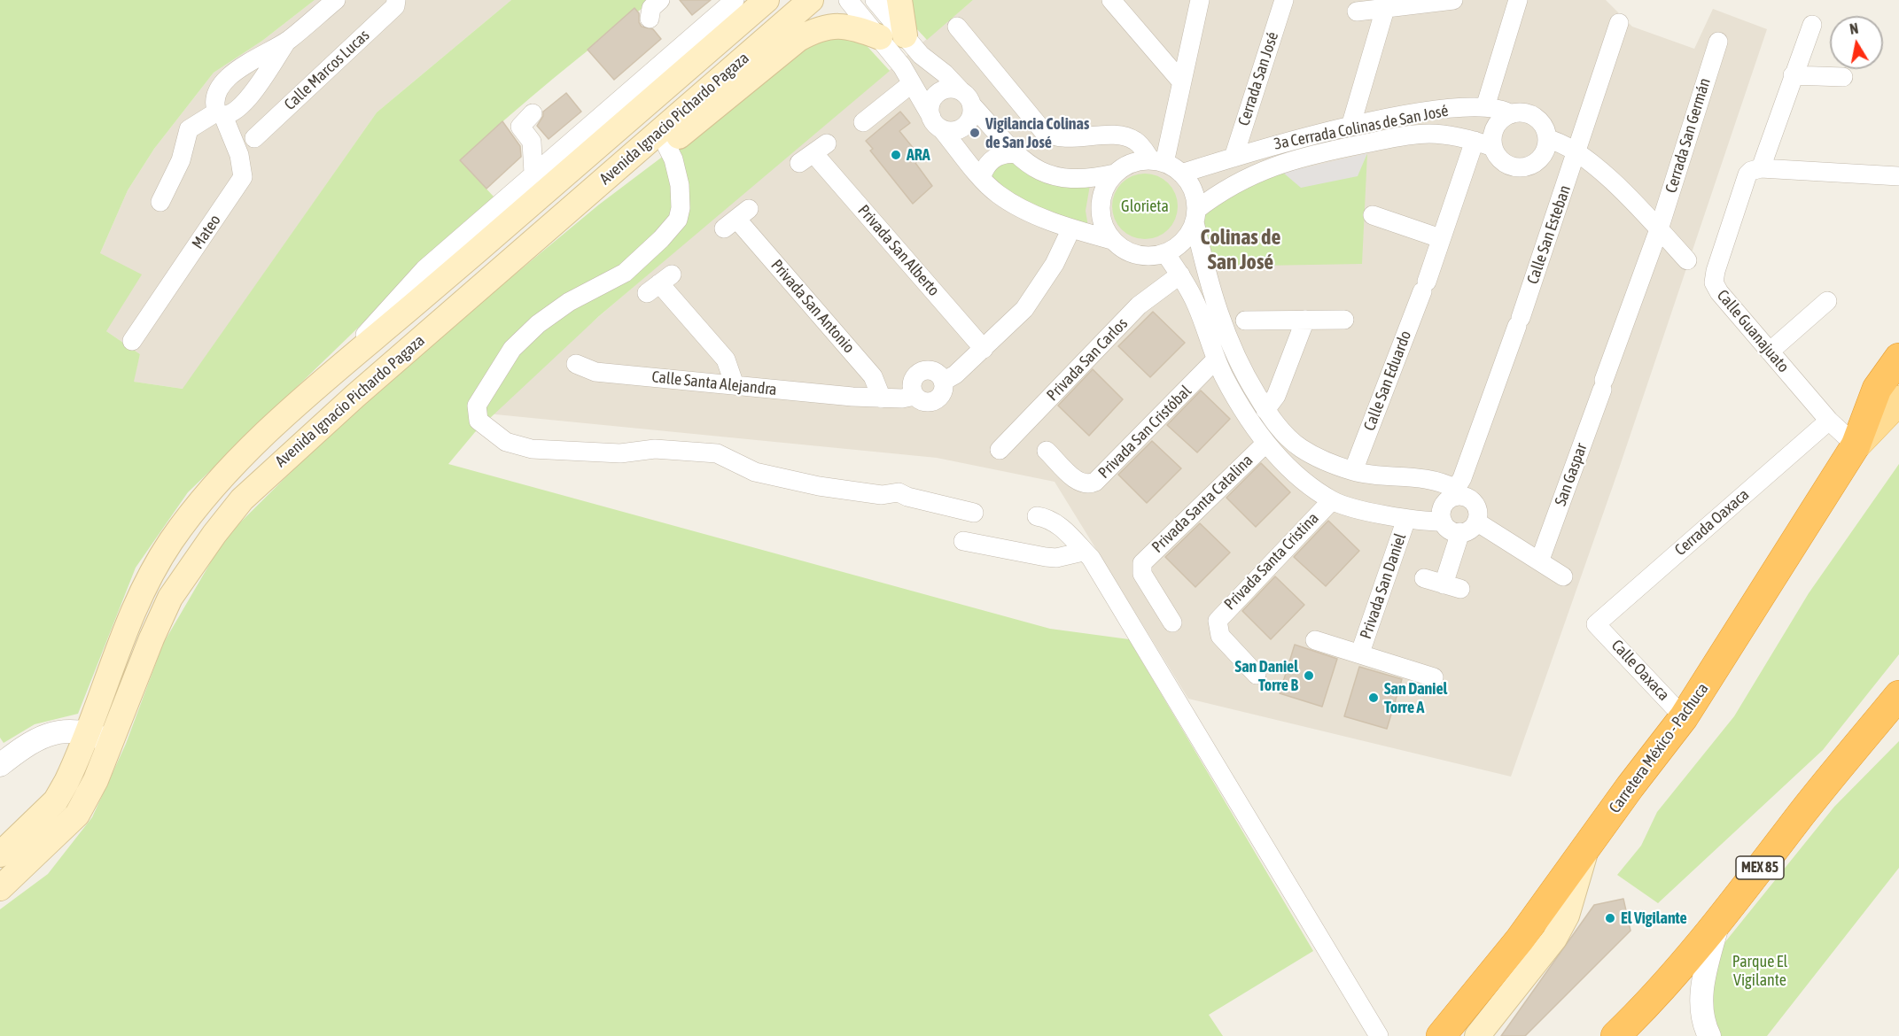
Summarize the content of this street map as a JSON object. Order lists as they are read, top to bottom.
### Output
{
  "streets": {
    "highway": ["Carretera México - Pachuca", "MEX 85"],
    "main road": ["Avenida Ignacio Pichardo Pagaza"],
    "street": [
      "Calle Marcos Lucas",
      "Cerrada San José",
      "3a Cerrada Colinas de San José",
      "Cerrada San Germán",
      "Mateo",
      "Calle San Esteban",
      "Privada San Alberto",
      "Privada San Antonio",
      "Calle Guanajuato",
      "Privada San Carlos",
      "Calle San Eduardo",
      "Calle Santa Alejandra",
      "Privada San Cristóbal",
      "San Gaspar",
      "Privada Santa Catalina",
      "Cerrada Oaxaca",
      "Privada Santa Cristina",
      "Privada San Daniel",
      "Calle Oaxaca"
    ]
  },
  "crossings": [
    ["Cerrada San José", "3a Cerrada Colinas de San José"],
    ["3a Cerrada Colinas de San José", "Calle San Eduardo"],
    ["Cerrada San Germán", "San Gaspar"],
    ["Privada San Alberto", "Calle Santa Alejandra"],
    ["Privada San Antonio", "Calle Santa Alejandra"],
    ["Calle Guanajuato", "Cerrada Oaxaca"],
    ["Calle Guanajuato", "Carretera México - Pachuca"],
    ["Cerrada Oaxaca", "Calle Oaxaca"],
    ["Calle Oaxaca", "Carretera México - Pachuca"]
  ],
  "districts": ["Colinas de San José"],
  "parks": ["Glorieta", "Parque El Vigilante"],
  "places": [
    "Vigilancia Colinas de San José",
    "ARA",
    "San Daniel Torre B",
    "San Daniel Torre A",
    "El Vigilante"
  ],
  "north": "top"
}
